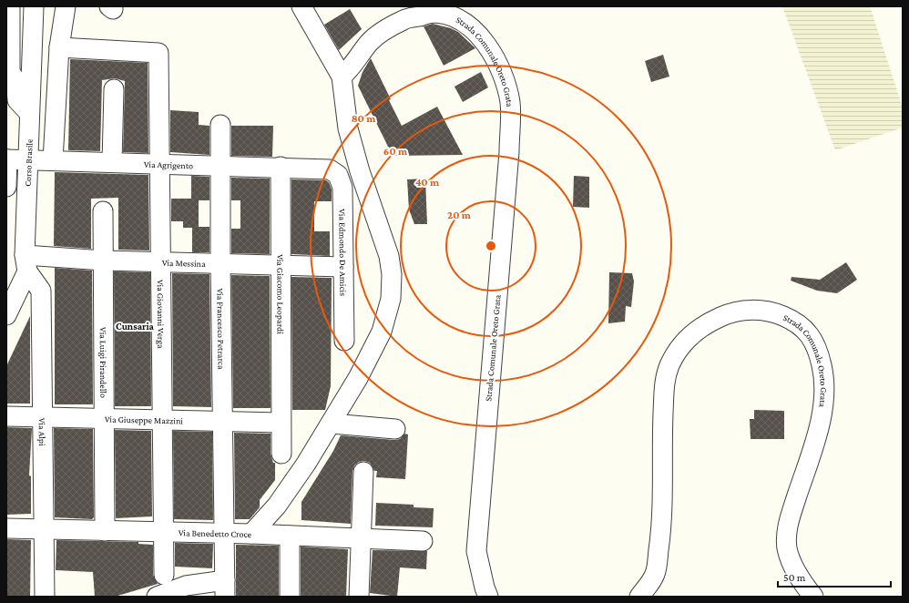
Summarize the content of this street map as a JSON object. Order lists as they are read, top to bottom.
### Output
{
  "streets": {
    "street": [
      "Strada Comunale Oreto Grata",
      "Corso Brasile",
      "Via Agrigento",
      "Via Edmondo De Amicis",
      "Via Messina",
      "Via Giacomo Leopardi",
      "Via Giovanni Verga",
      "Via Francesco Petrarca",
      "Via Luigi Pirandello",
      "Via Giuseppe Mazzini",
      "Via Alpi",
      "Via Benedetto Croce"
    ]
  },
  "crossings": [
    ["Corso Brasile", "Via Agrigento"],
    ["Corso Brasile", "Via Messina"],
    ["Corso Brasile", "Via Alpi"],
    ["Via Agrigento", "Via Edmondo De Amicis"],
    ["Via Agrigento", "Via Giacomo Leopardi"],
    ["Via Agrigento", "Via Giovanni Verga"],
    ["Via Agrigento", "Via Francesco Petrarca"],
    ["Via Edmondo De Amicis", "Via Messina"],
    ["Via Messina", "Via Giacomo Leopardi"],
    ["Via Messina", "Via Giovanni Verga"],
    ["Via Messina", "Via Francesco Petrarca"],
    ["Via Messina", "Via Luigi Pirandello"],
    ["Via Messina", "Via Alpi"],
    ["Via Giacomo Leopardi", "Via Giuseppe Mazzini"],
    ["Via Giovanni Verga", "Via Giuseppe Mazzini"],
    ["Via Giovanni Verga", "Via Benedetto Croce"],
    ["Via Francesco Petrarca", "Via Giuseppe Mazzini"],
    ["Via Francesco Petrarca", "Via Benedetto Croce"],
    ["Via Luigi Pirandello", "Via Giuseppe Mazzini"],
    ["Via Luigi Pirandello", "Via Benedetto Croce"],
    ["Via Giuseppe Mazzini", "Via Alpi"],
    ["Via Alpi", "Via Benedetto Croce"]
  ],
  "districts": ["Cunsaria"],
  "scale_bar": "50 m",
  "rings": [
    "80 m",
    "60 m",
    "40 m",
    "20 m"
  ]
}
